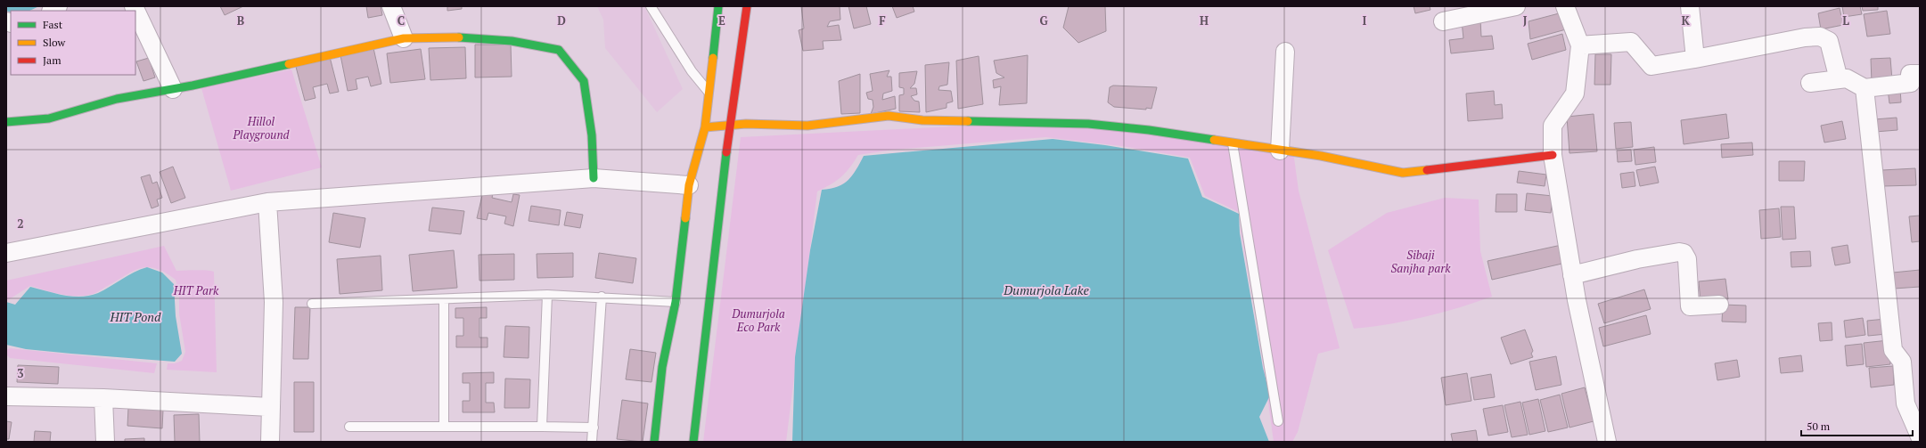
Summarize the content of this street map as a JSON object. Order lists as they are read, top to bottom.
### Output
{
  "water": ["Dumurjola Lake", "HIT Pond"],
  "parks": [
    "Hillol Playground",
    "Sibaji Sanjha park",
    "HIT Park",
    "Dumurjola Eco Park"
  ],
  "legend": ["Fast", "Slow", "Jam"],
  "scale_bar": "50 m",
  "grid": {
    "columns": [
      "B",
      "C",
      "D",
      "E",
      "F",
      "G",
      "H",
      "I",
      "J",
      "K",
      "L"
    ],
    "rows": ["2", "3"]
  }
}
